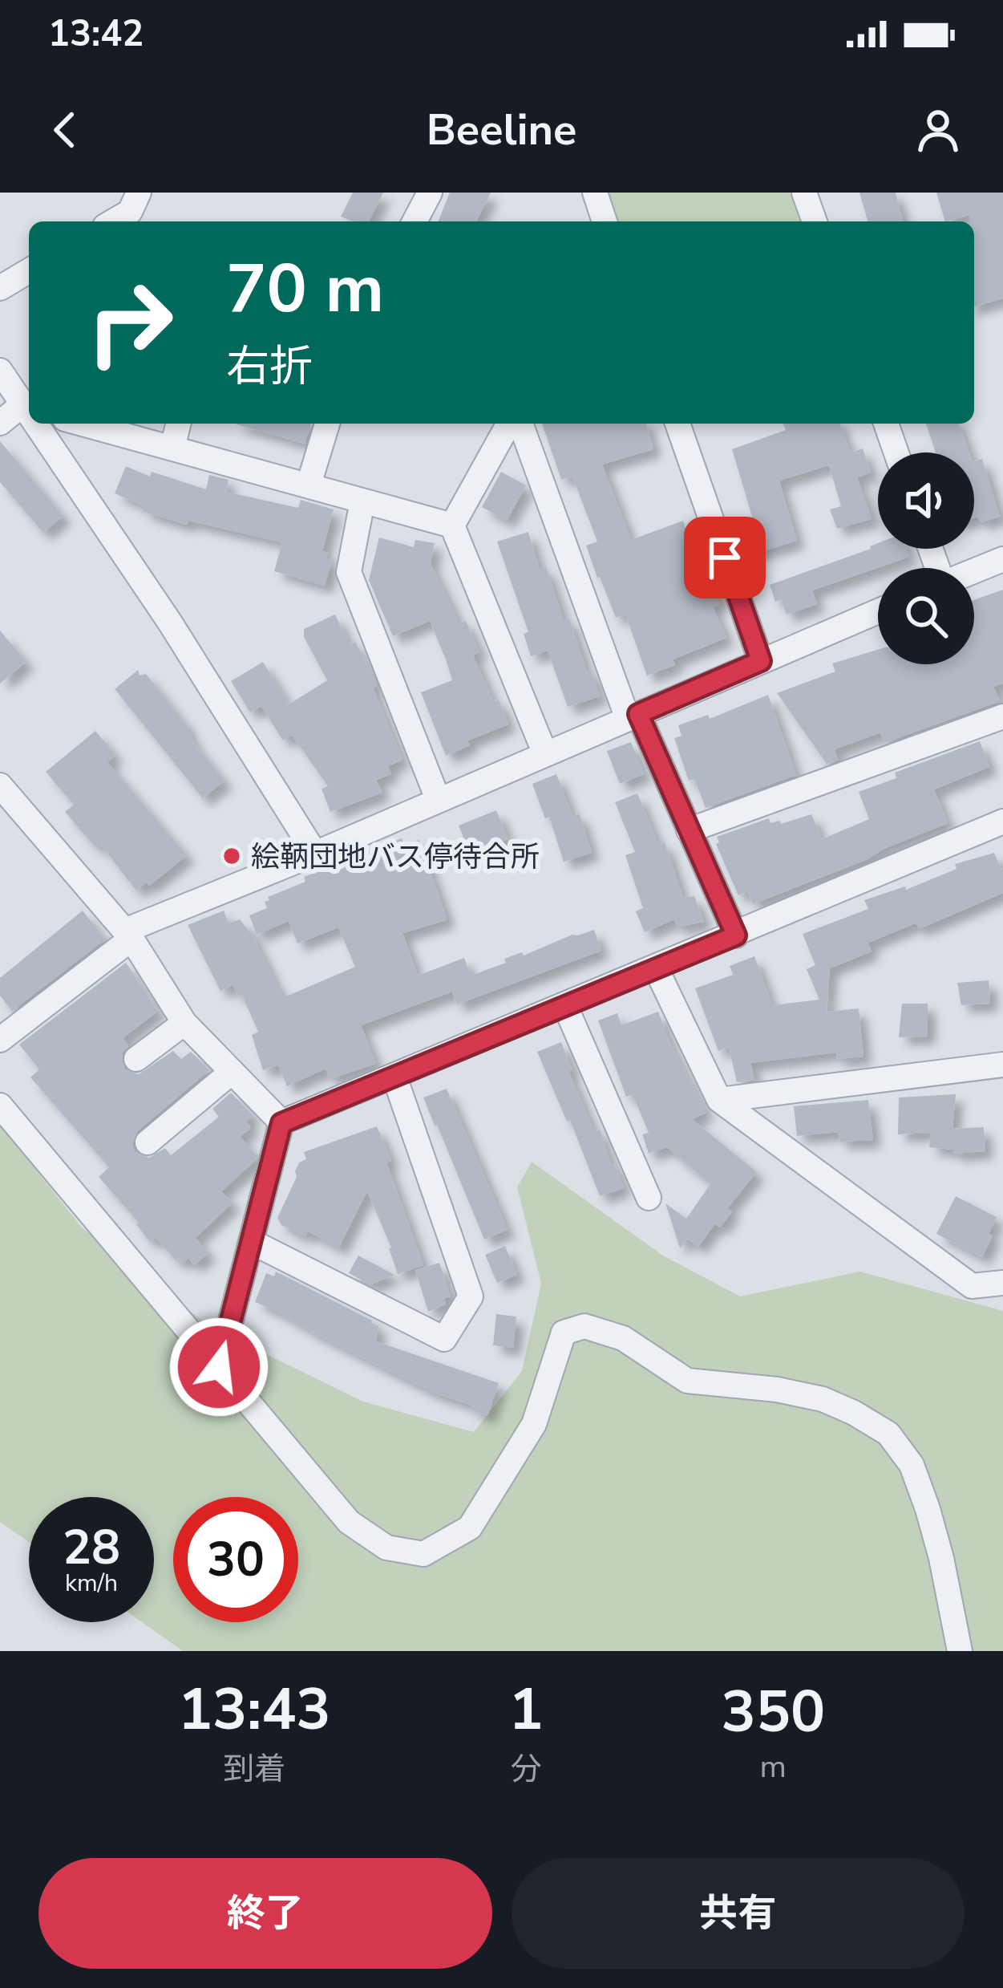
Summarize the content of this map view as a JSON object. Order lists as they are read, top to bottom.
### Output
{
  "places": ["絵鞆団地バス停待合所"],
  "page": {
    "status": "13:42",
    "header": "Beeline",
    "turn": ["70 m", "右折"],
    "speed": "28 km/h",
    "limit": "30",
    "eta": [
      "13:43",
      "到着",
      "1",
      "分",
      "350",
      "m"
    ],
    "buttons": ["終了", "共有"]
  }
}
